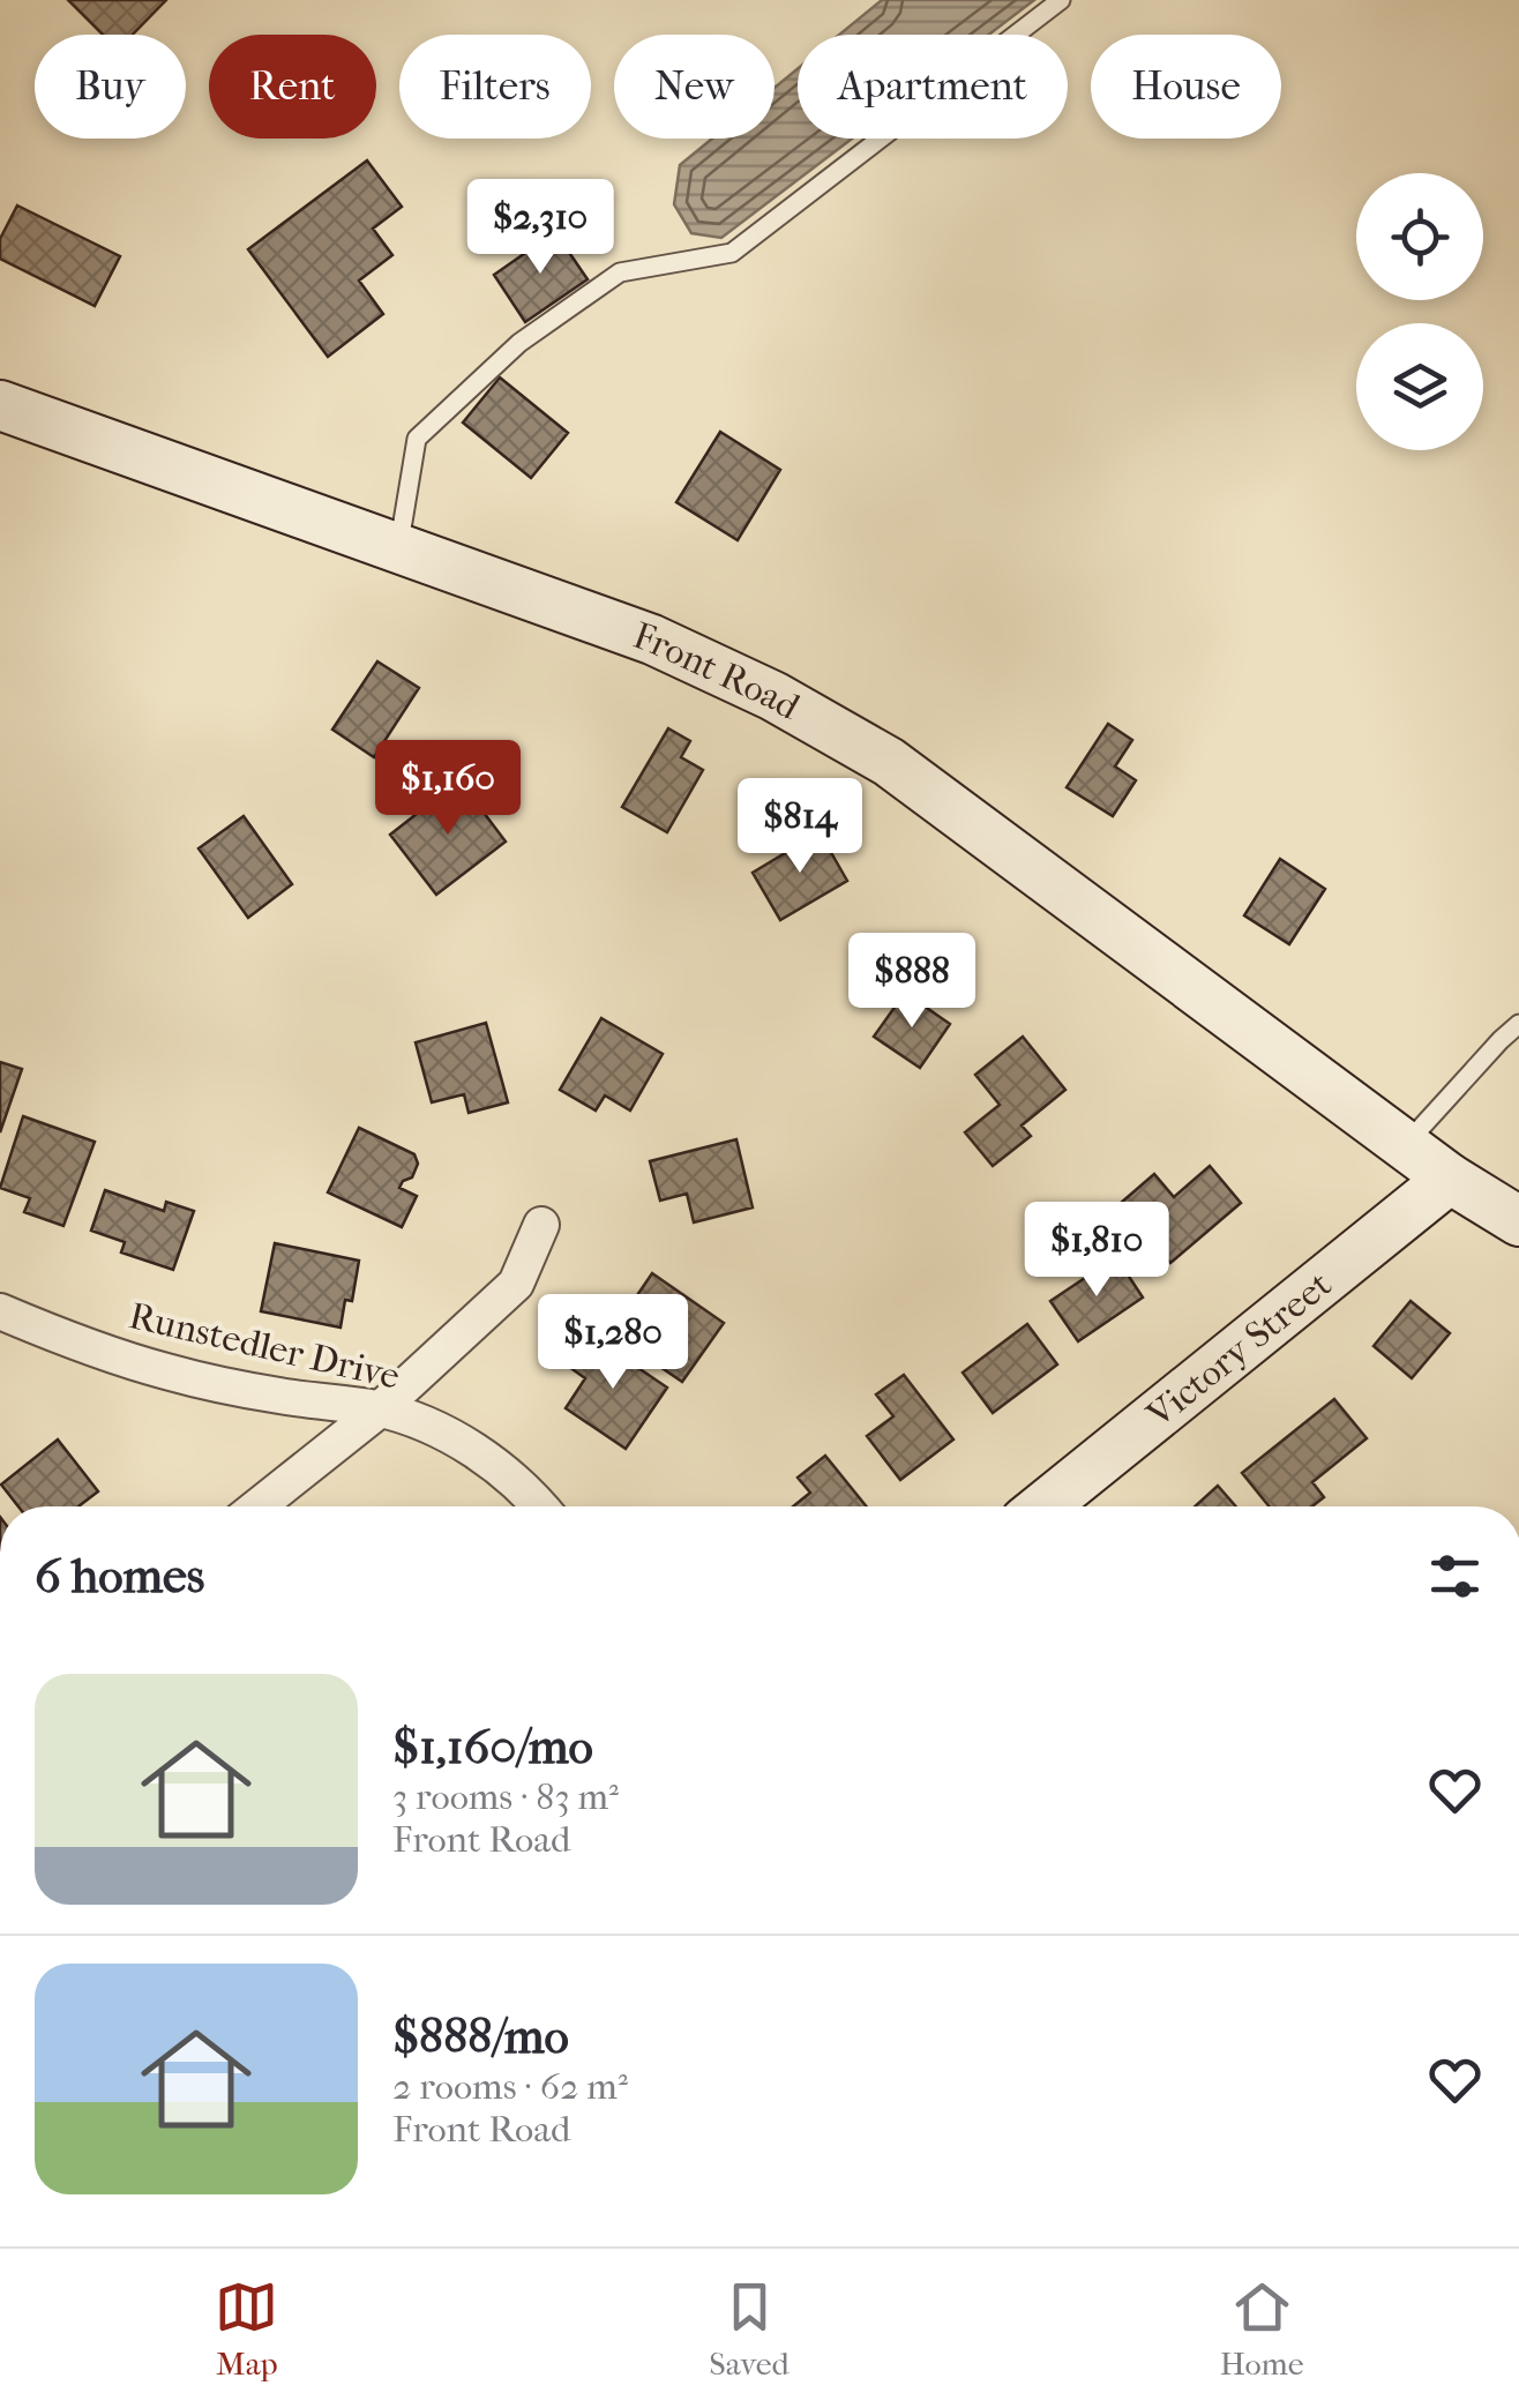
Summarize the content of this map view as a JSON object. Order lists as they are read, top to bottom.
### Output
{
  "streets": {
    "main road": ["Front Road", "Victory Street"],
    "street": ["Runstedler Drive"]
  },
  "crossings": [
    ["Front Road", "Victory Street"]
  ],
  "page": {
    "chip": [
      "Buy",
      "Rent",
      "Filters",
      "New",
      "Apartment",
      "House"
    ],
    "price": [
      "$2,310",
      "$1,160",
      "$814",
      "$888",
      "$1,810",
      "$1,280"
    ],
    "heading": "6 homes",
    "list": [
      {
        "name": "$1,160/mo",
        "note": "3 rooms · 83 m² · Front Road"
      },
      {
        "name": "$888/mo",
        "note": "2 rooms · 62 m² · Front Road"
      }
    ],
    "tabs": ["Map", "Saved", "Home"]
  }
}
